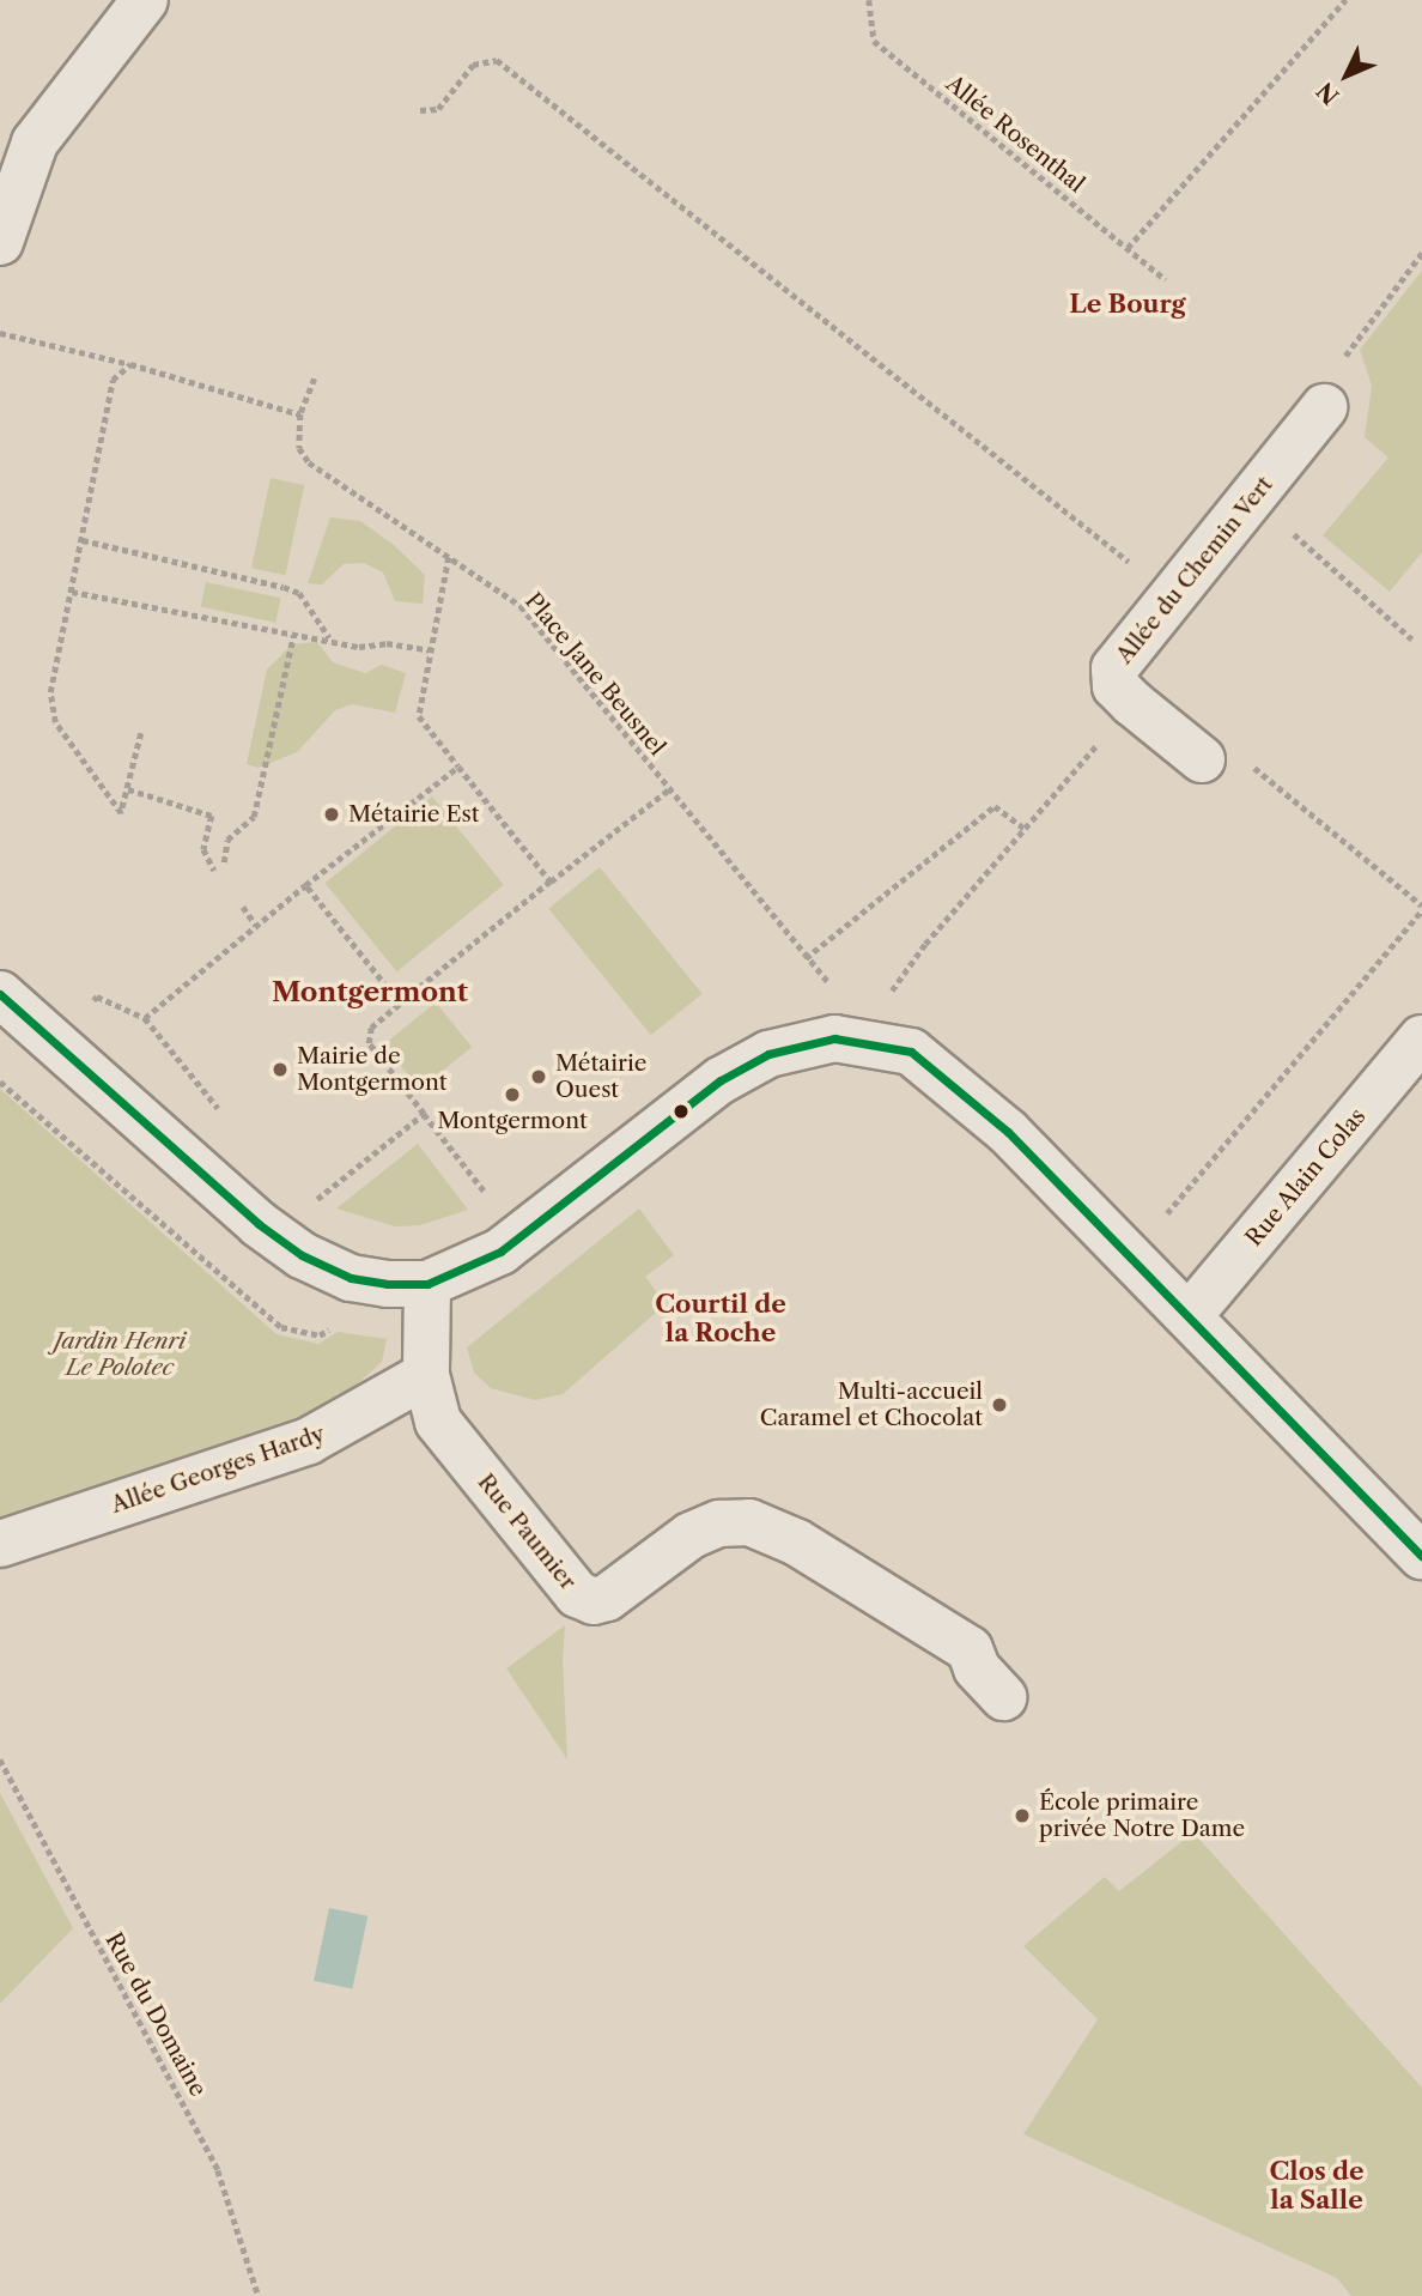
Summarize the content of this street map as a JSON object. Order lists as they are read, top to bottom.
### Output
{
  "streets": {
    "street": [
      "Allée du Chemin Vert",
      "Rue Alain Colas",
      "Allée Georges Hardy",
      "Rue Paumier"
    ],
    "path": ["Allée Rosenthal", "Place Jane Beusnel", "Rue du Domaine"]
  },
  "crossings": [
    ["Allée Georges Hardy", "Rue Paumier"]
  ],
  "districts": [
    "Le Bourg",
    "Montgermont",
    "Courtil de la Roche",
    "Clos de la Salle"
  ],
  "parks": ["Jardin Henri Le Polotec"],
  "places": [
    "Métairie Est",
    "Mairie de Montgermont",
    "Métairie Ouest",
    "Montgermont",
    "Multi-accueil Caramel et Chocolat",
    "École primaire privée Notre Dame"
  ],
  "north": "bottom left"
}
